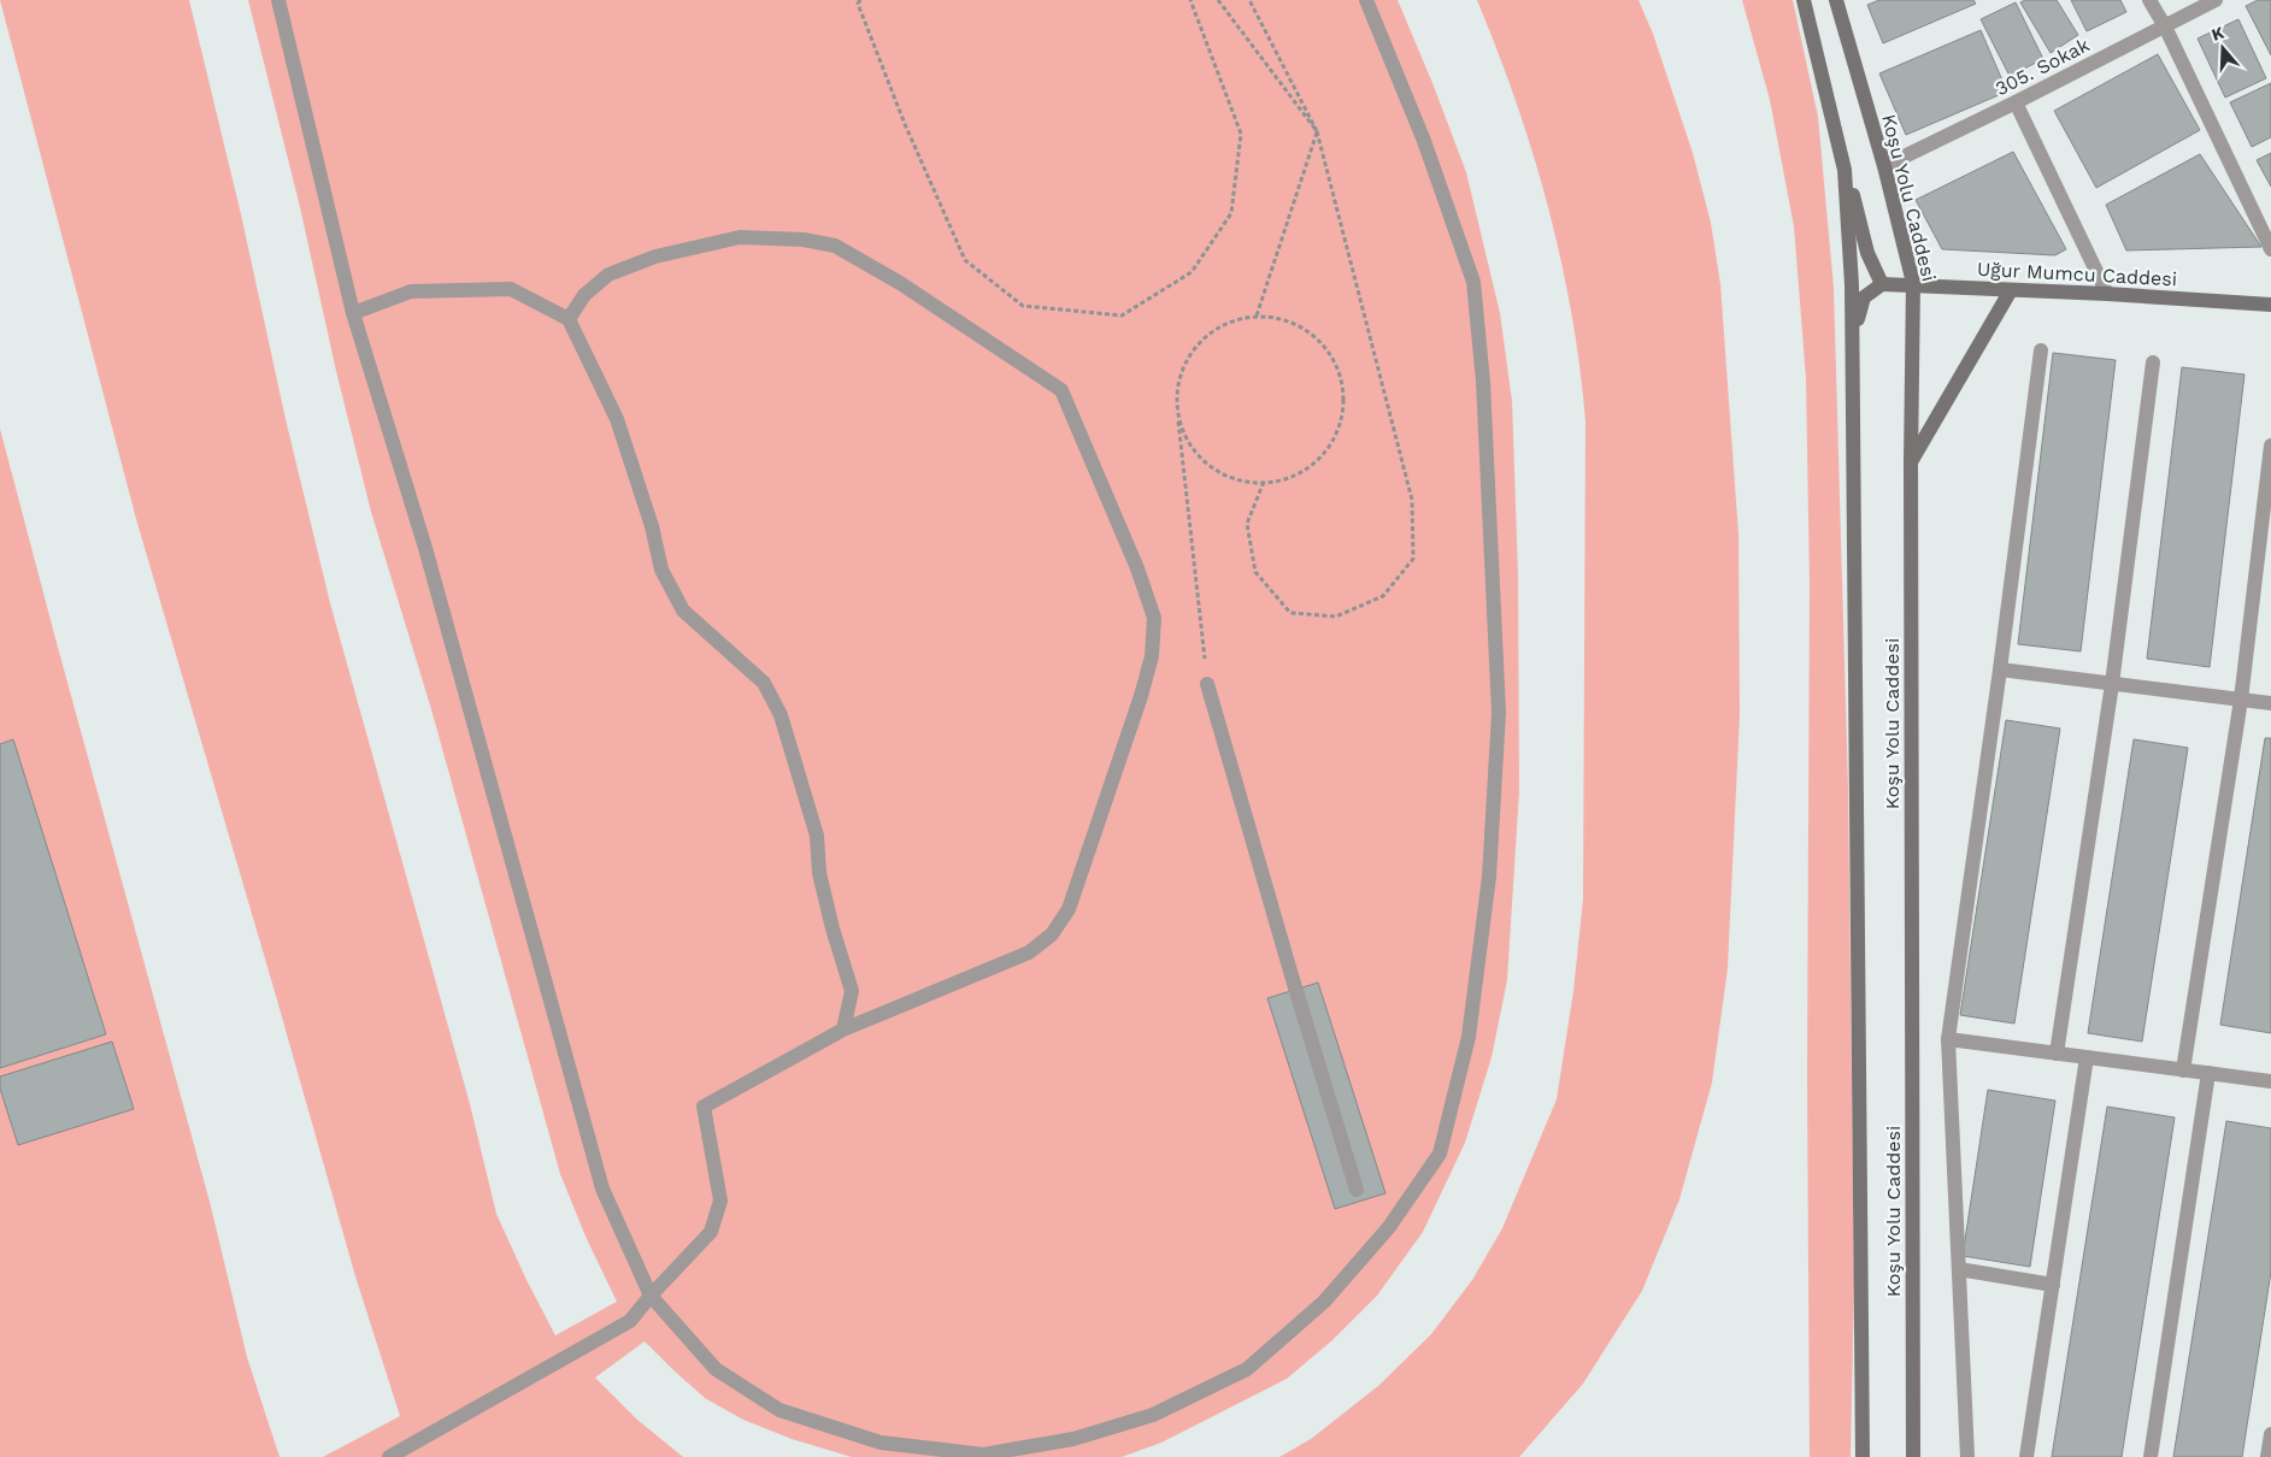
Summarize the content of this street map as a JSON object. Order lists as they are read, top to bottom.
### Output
{
  "streets": {
    "main road": ["Koşu Yolu Caddesi", "Uğur Mumcu Caddesi"],
    "street": ["305. Sokak"]
  },
  "crossings": [
    ["305. Sokak", "Koşu Yolu Caddesi"],
    ["Koşu Yolu Caddesi", "Uğur Mumcu Caddesi"]
  ],
  "north": "top"
}
